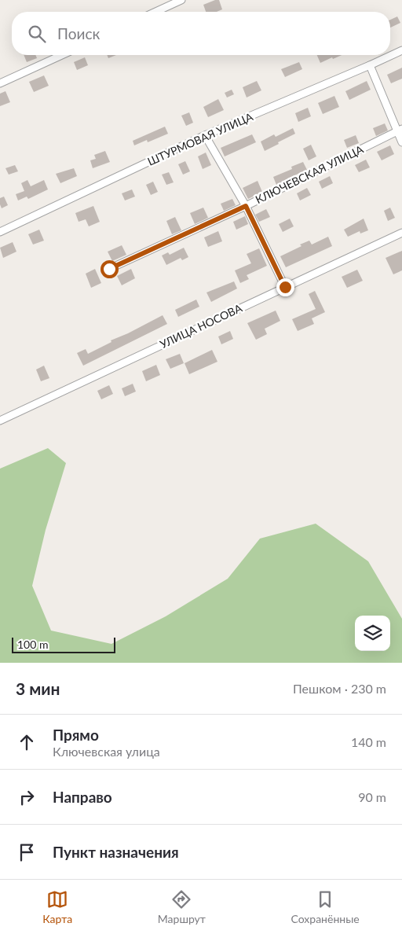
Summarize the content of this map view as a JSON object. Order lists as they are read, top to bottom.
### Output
{
  "streets": {
    "street": ["ШТУРМОВАЯ УЛИЦА", "КЛЮЧЕВСКАЯ УЛИЦА", "УЛИЦА НОСОВА"]
  },
  "scale_bar": "100 m",
  "page": {
    "search": "Поиск",
    "scale": "100 m",
    "heading": ["3 мин", "Пешком · 230 m"],
    "list": [
      ["Прямо", "Ключевская улица", "140 m"],
      ["Направо", "90 m"],
      "Пункт назначения"
    ],
    "nav": ["Карта", "Маршрут", "Сохранённые"]
  }
}
